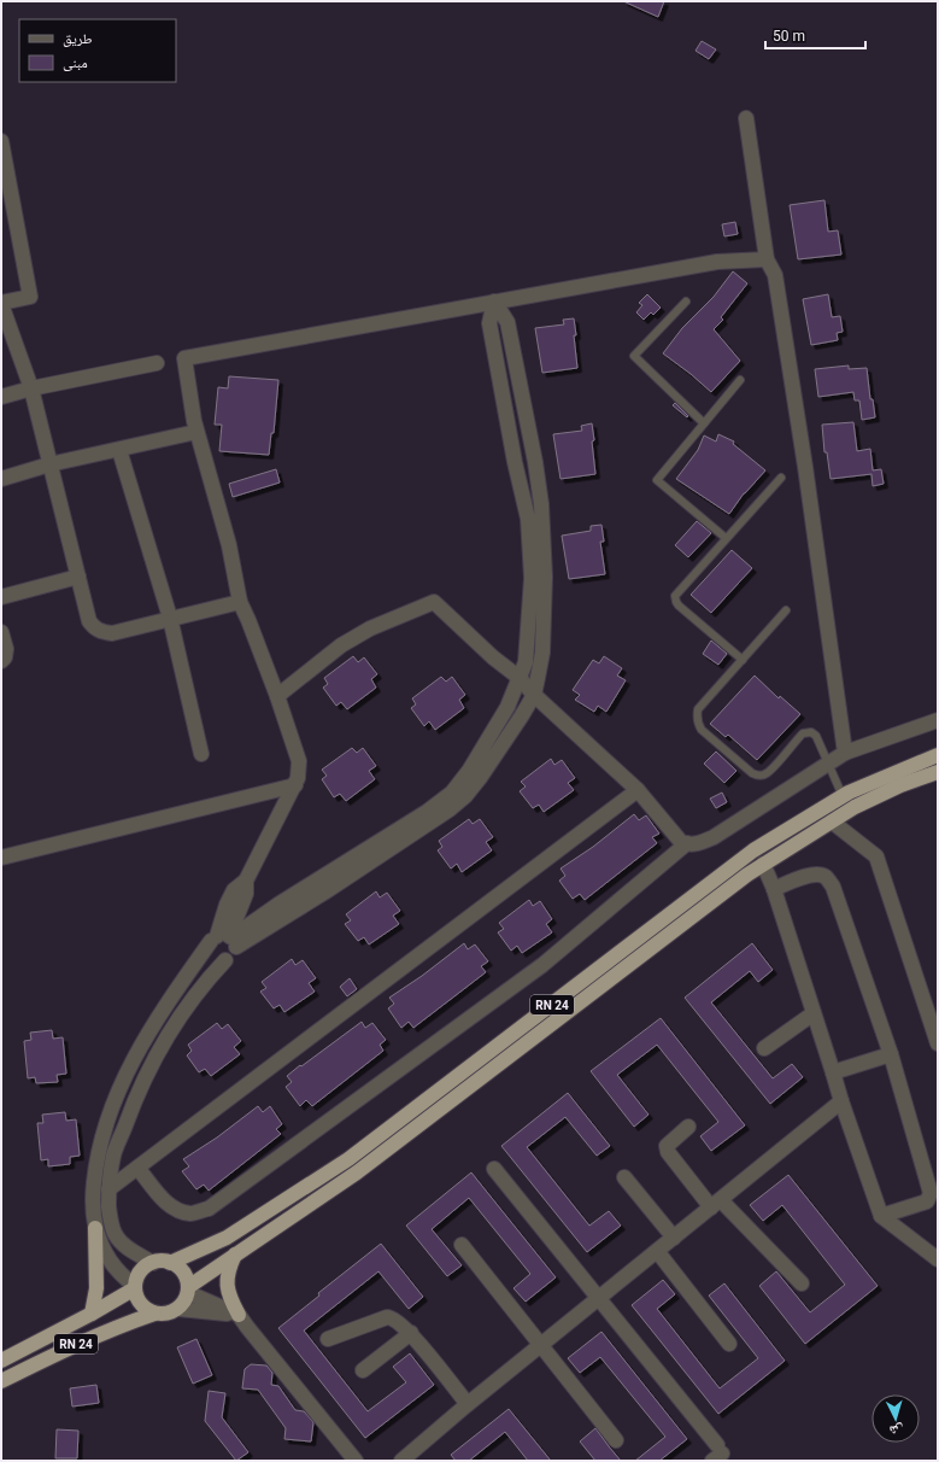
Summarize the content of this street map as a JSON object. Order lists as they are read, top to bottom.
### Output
{
  "streets": {
    "highway": ["RN 24"]
  },
  "legend": ["طريق", "مبنى"],
  "scale_bar": "50 m",
  "north": "bottom"
}
